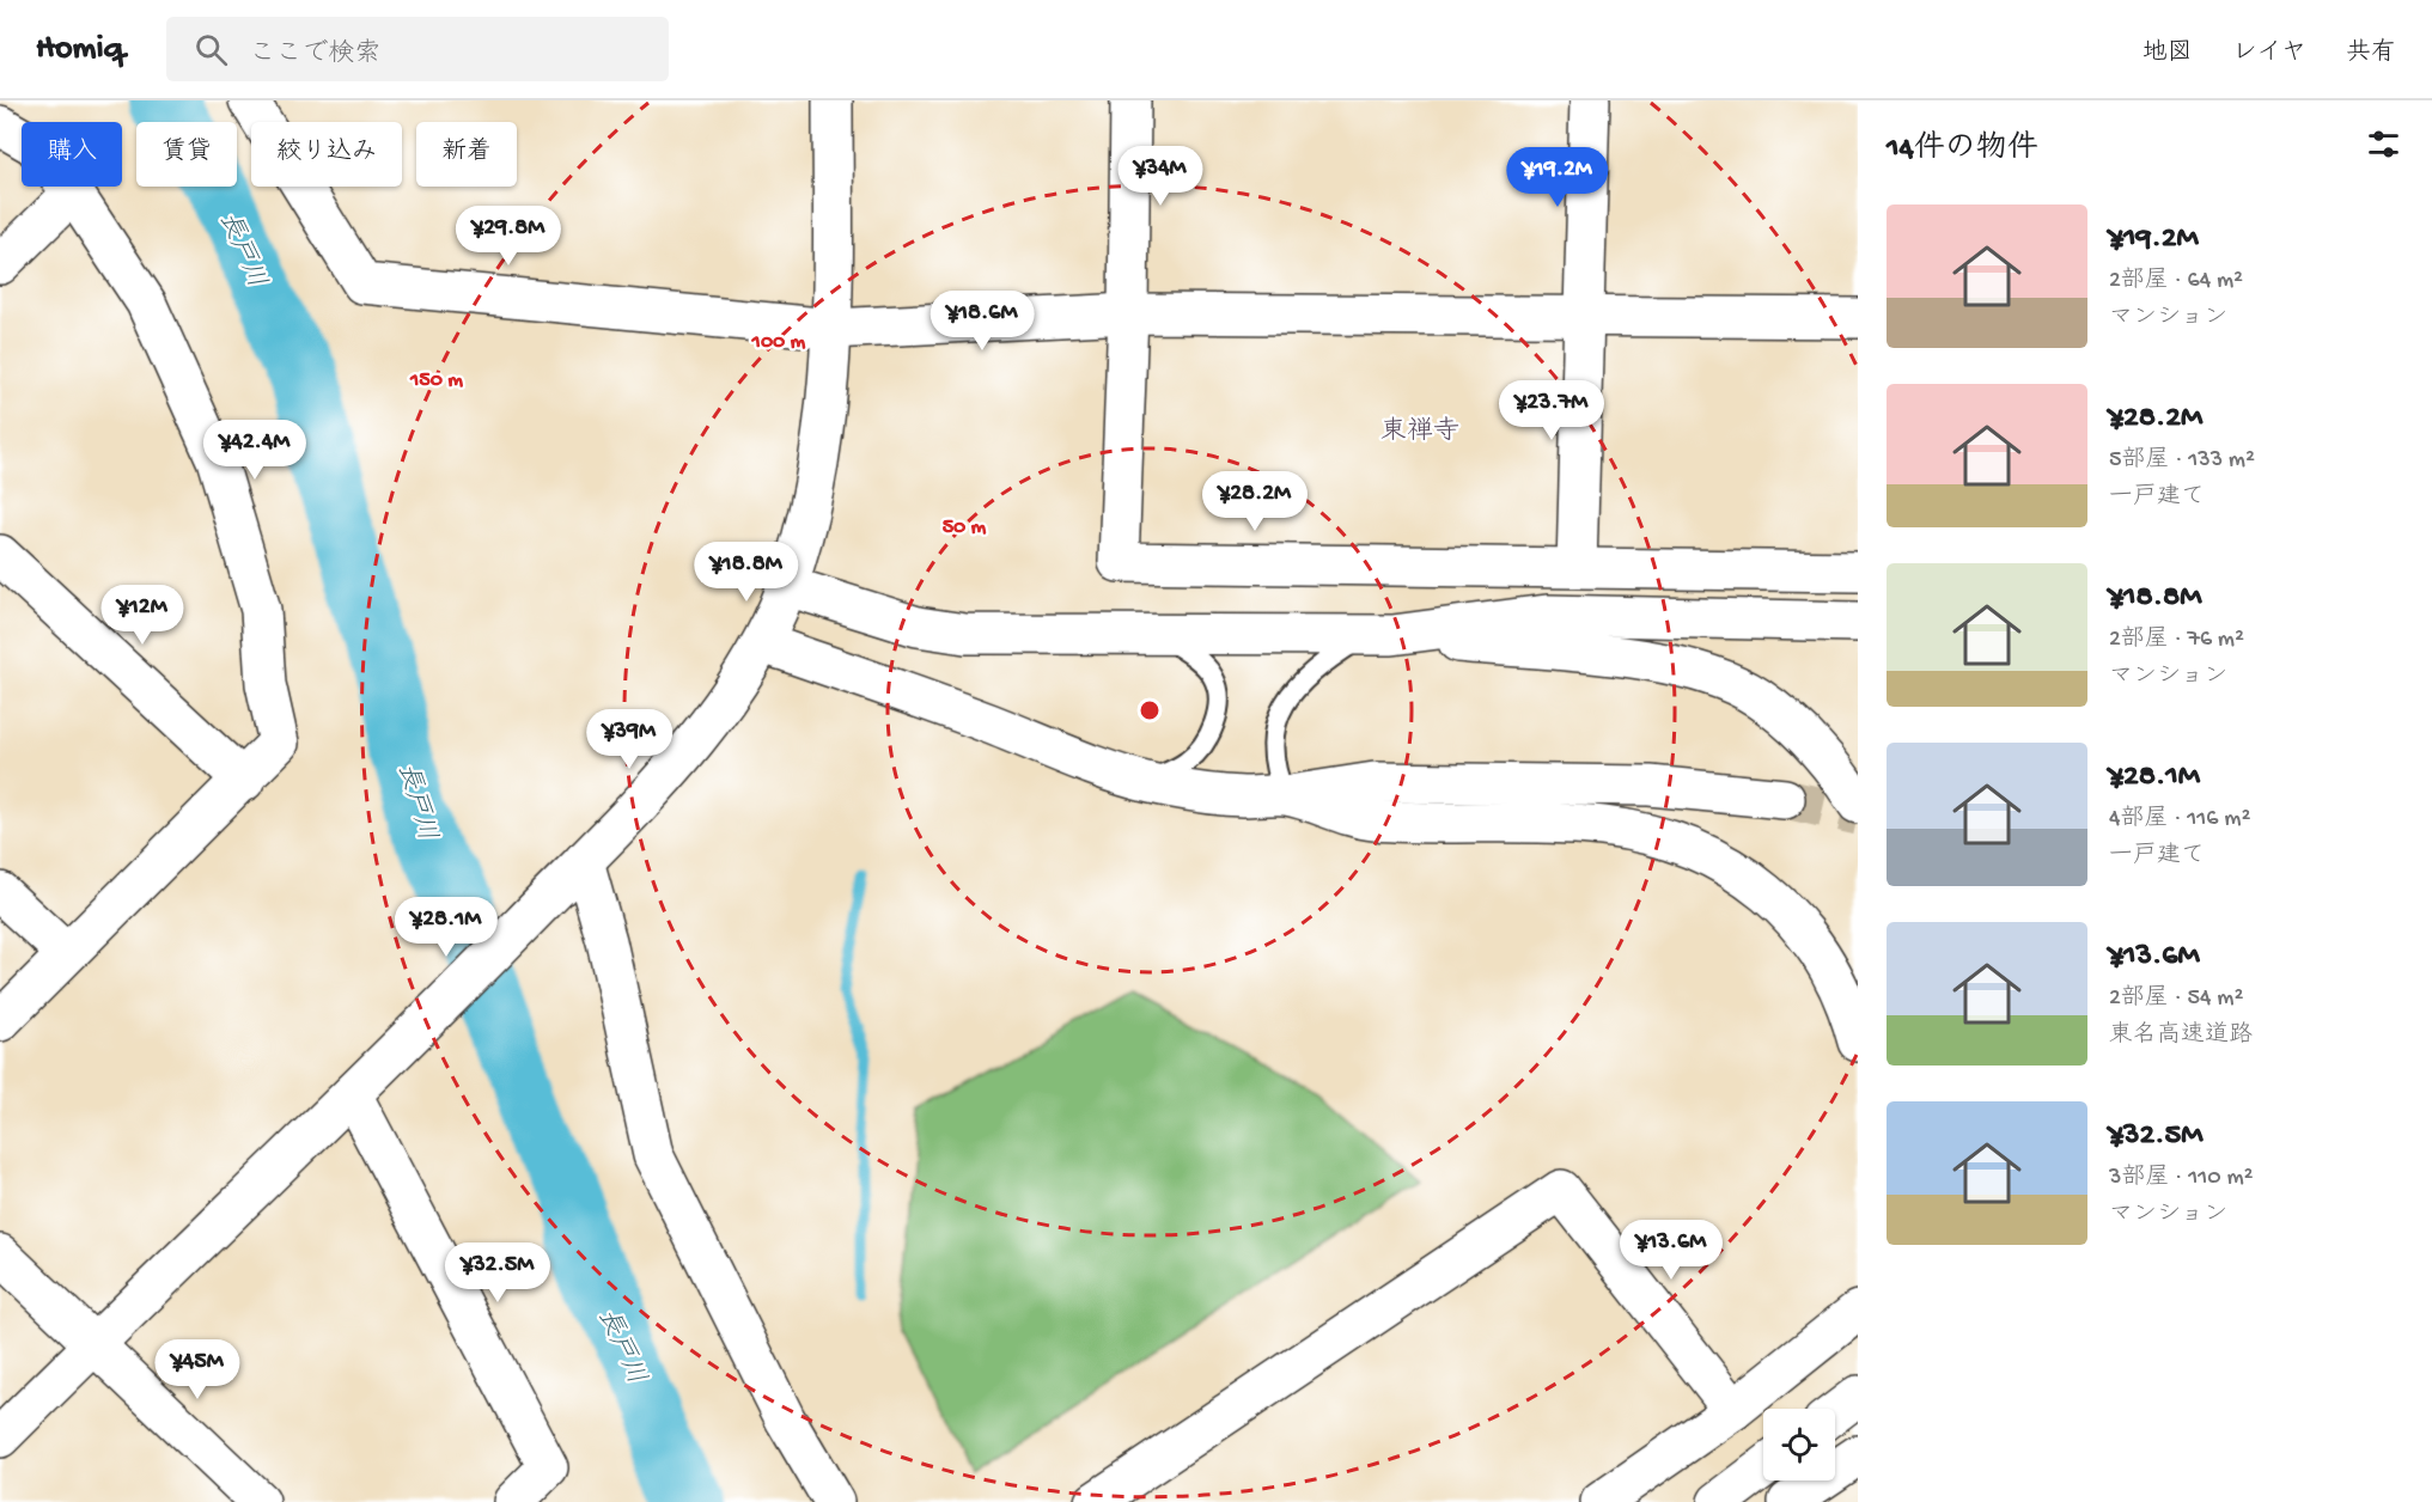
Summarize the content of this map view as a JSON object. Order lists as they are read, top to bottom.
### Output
{
  "districts": ["東禅寺"],
  "water": ["長戸川"],
  "page": {
    "header": "Homiq",
    "search": "ここで検索",
    "nav": ["地図", "レイヤ", "共有"],
    "heading": "14件の物件",
    "chip": [
      "購入",
      "賃貸",
      "絞り込み",
      "新着"
    ],
    "price": [
      "¥34M",
      "¥19.2M",
      "¥29.8M",
      "¥18.6M",
      "¥23.7M",
      "¥42.4M",
      "¥28.2M",
      "¥18.8M",
      "¥12M",
      "¥39M",
      "¥28.1M",
      "¥13.6M",
      "¥32.5M",
      "¥45M"
    ],
    "list": [
      {
        "name": "¥19.2M",
        "note": "2部屋 · 64 m² · マンション"
      },
      {
        "name": "¥28.2M",
        "note": "5部屋 · 133 m² · 一戸建て"
      },
      {
        "name": "¥18.8M",
        "note": "2部屋 · 76 m² · マンション"
      },
      {
        "name": "¥28.1M",
        "note": "4部屋 · 116 m² · 一戸建て"
      },
      {
        "name": "¥13.6M",
        "note": "2部屋 · 54 m² · 東名高速道路"
      },
      {
        "name": "¥32.5M",
        "note": "3部屋 · 110 m² · マンション"
      }
    ]
  },
  "rings": ["100 m", "150 m", "50 m"]
}
